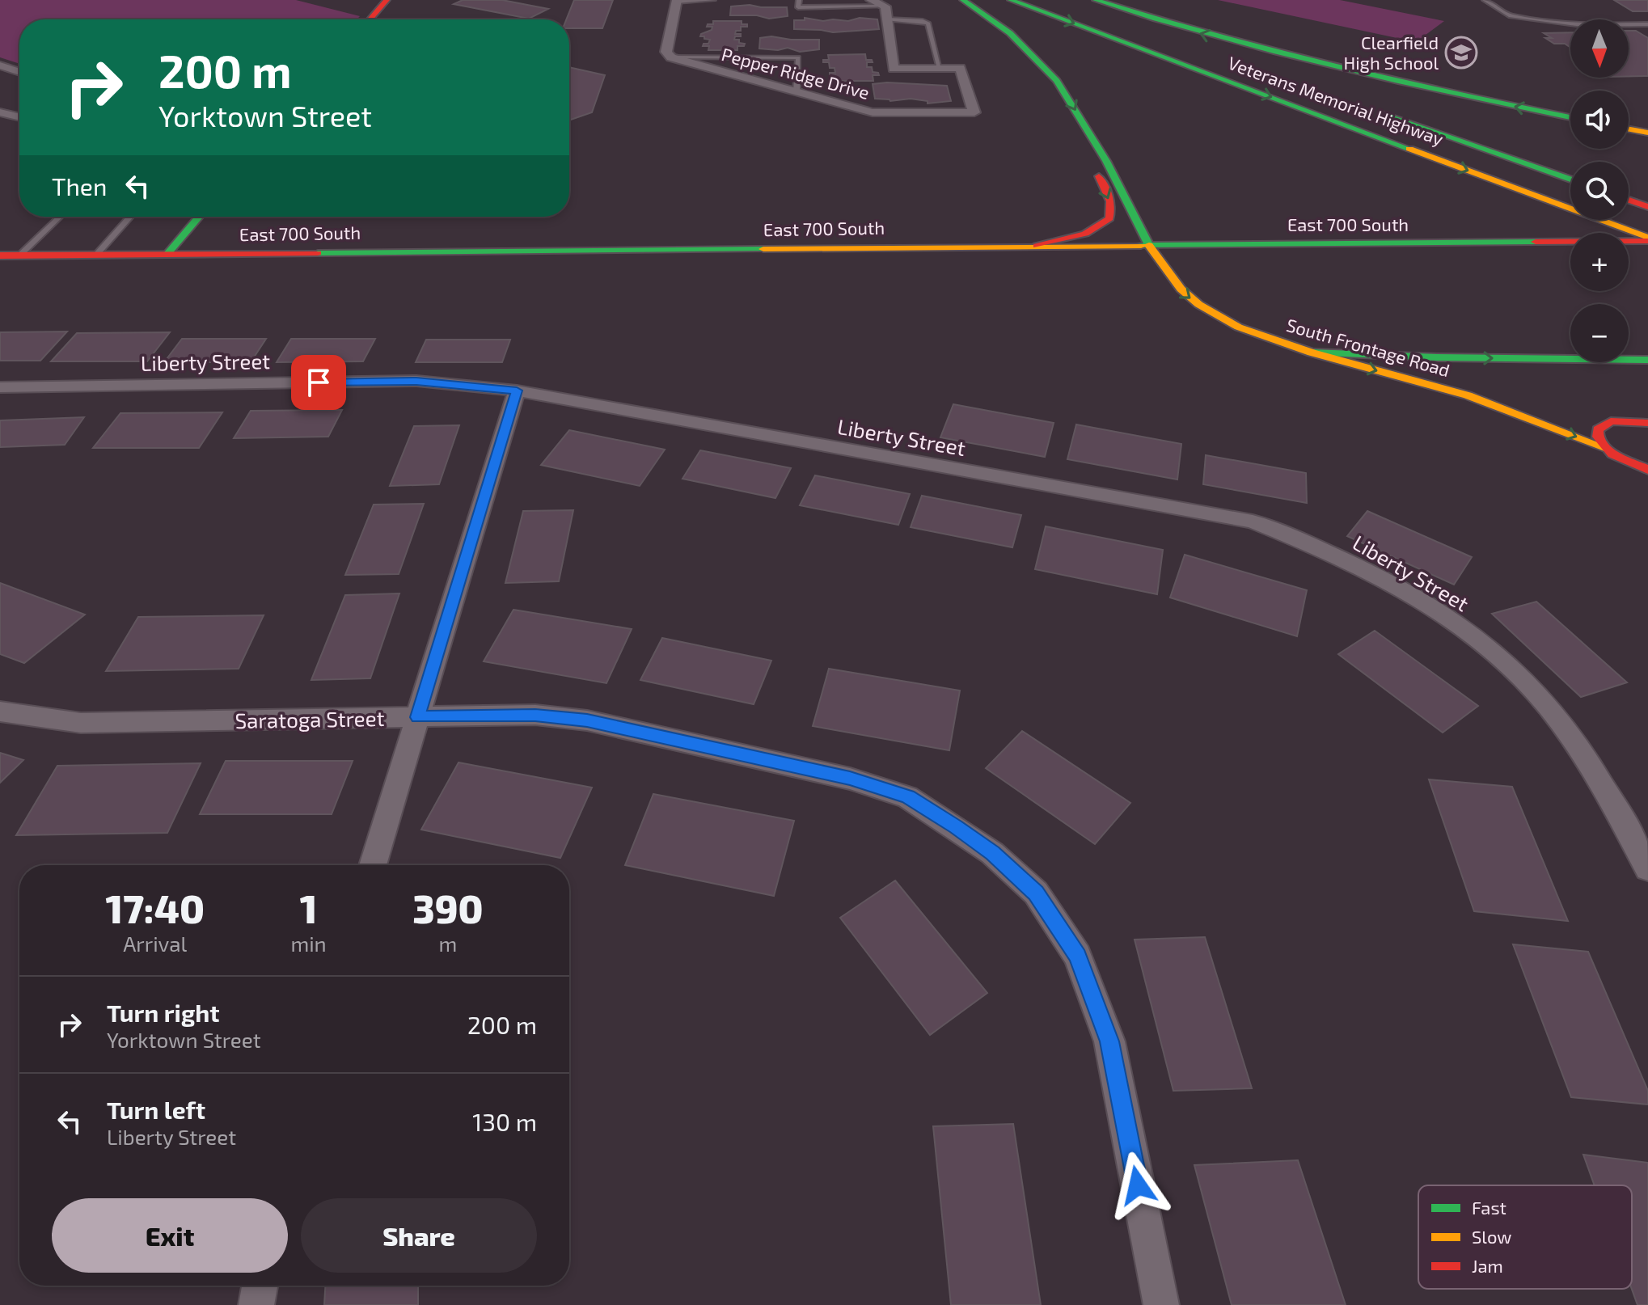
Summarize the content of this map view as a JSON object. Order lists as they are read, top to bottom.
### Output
{
  "streets": {
    "main road": ["Veterans Memorial Highway", "East 700 South", "South Frontage Road"],
    "street": ["Pepper Ridge Drive", "Liberty Street", "Saratoga Street"]
  },
  "crossings": [
    ["Veterans Memorial Highway", "East 700 South"],
    ["East 700 South", "South Frontage Road"]
  ],
  "places": {
    "school or university": ["Clearfield High School"]
  },
  "legend": ["Fast", "Slow", "Jam"],
  "north": "bottom",
  "page": {
    "map_buttons": ["+", "−"],
    "turn": ["200 m", "Yorktown Street"],
    "then": "Then",
    "eta": [
      "17:40",
      "Arrival",
      "1",
      "min",
      "390",
      "m"
    ],
    "list": [
      {
        "name": "Turn right",
        "note": "Yorktown Street",
        "value": "200 m"
      },
      {
        "name": "Turn left",
        "note": "Liberty Street",
        "value": "130 m"
      }
    ],
    "buttons": ["Exit", "Share"]
  }
}
